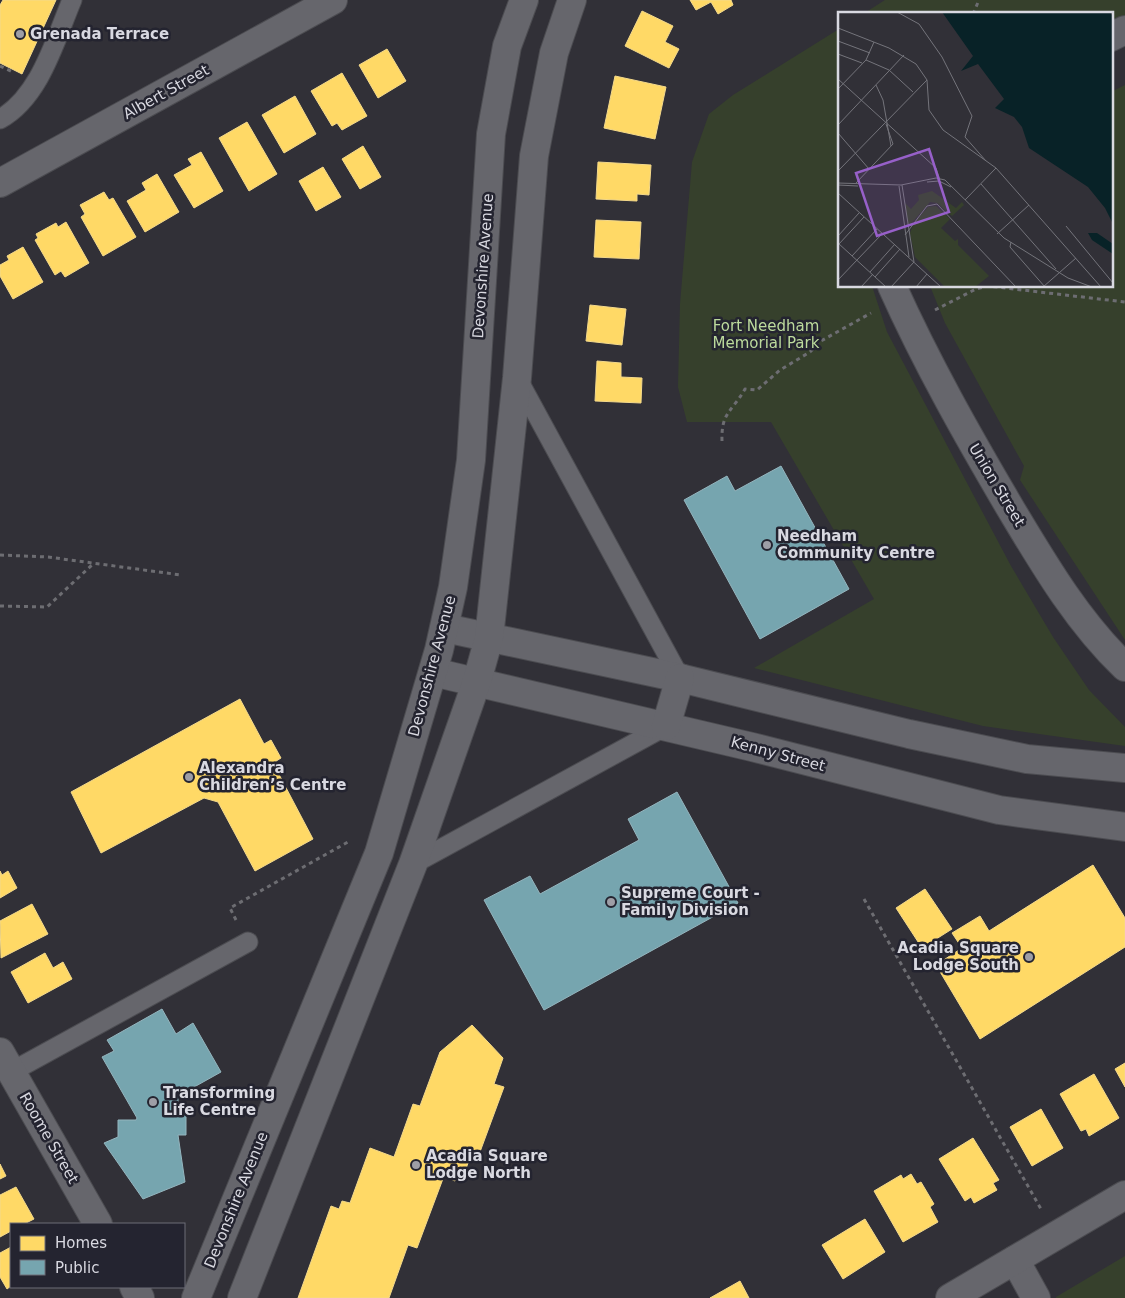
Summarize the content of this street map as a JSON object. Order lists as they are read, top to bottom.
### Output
{
  "streets": {
    "street": [
      "Albert Street",
      "Devonshire Avenue",
      "Union Street",
      "Kenny Street",
      "Roome Street"
    ]
  },
  "crossings": [
    ["Devonshire Avenue", "Kenny Street"]
  ],
  "parks": ["Fort Needham Memorial Park"],
  "places": [
    "Grenada Terrace",
    "Needham Community Centre",
    "Alexandra Children’s Centre",
    "Supreme Court - Family Division",
    "Acadia Square Lodge South",
    "Transforming Life Centre",
    "Acadia Square Lodge North"
  ],
  "legend": ["Homes", "Public"]
}
